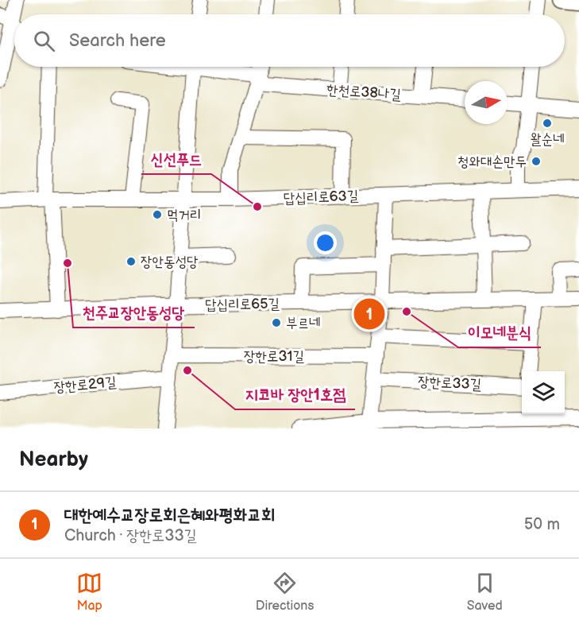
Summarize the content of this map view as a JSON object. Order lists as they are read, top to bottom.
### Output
{
  "streets": {
    "street": [
      "한천로38나길",
      "답십리로63길",
      "답십리로65길",
      "장한로31길",
      "장한로33길",
      "장한로29길"
    ]
  },
  "places": [
    "왈순네",
    "청와대손만두",
    "신선푸드",
    "먹거리",
    "장안동성당",
    "천주교장안동성당",
    "이모네분식",
    "부르네",
    "지코바 장안1호점"
  ],
  "north": "right",
  "page": {
    "search": "Search here",
    "pins": "1",
    "heading": "Nearby",
    "list": [
      {
        "mark": "1",
        "name": "대한예수교장로회은혜와평화교회",
        "note": "Church · 장한로33길",
        "value": "50 m"
      }
    ],
    "nav": ["Map", "Directions", "Saved"]
  }
}
